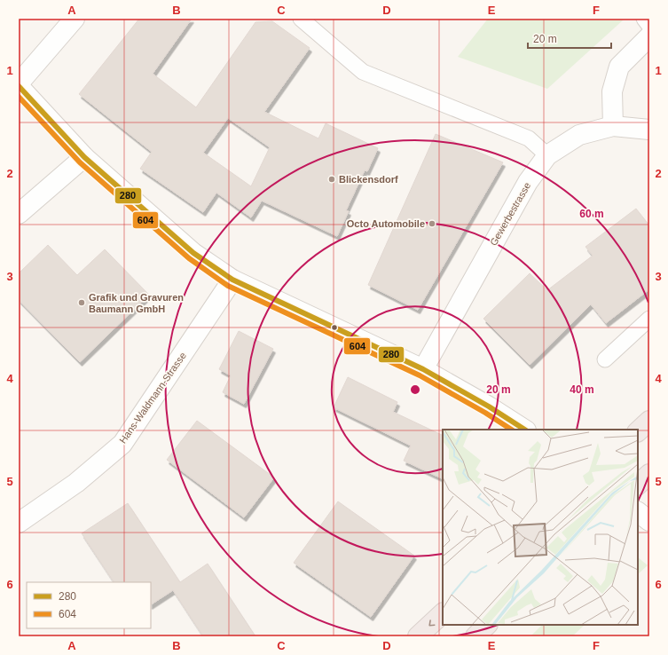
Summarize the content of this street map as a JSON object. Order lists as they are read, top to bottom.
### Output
{
  "streets": {
    "street": ["Gewerbestrasse", "Hans-Waldmann-Strasse"]
  },
  "places": ["Blickensdorf", "Octo Automobile", "Grafik und Gravuren Baumann GmbH"],
  "lines": ["transit line 280", "transit line 604"],
  "legend": ["280", "604"],
  "scale_bar": "20 m",
  "grid": {
    "columns": [
      "A",
      "B",
      "C",
      "D",
      "E",
      "F"
    ],
    "rows": [
      "1",
      "2",
      "3",
      "4",
      "5",
      "6"
    ]
  },
  "rings": ["60 m", "20 m", "40 m"]
}
